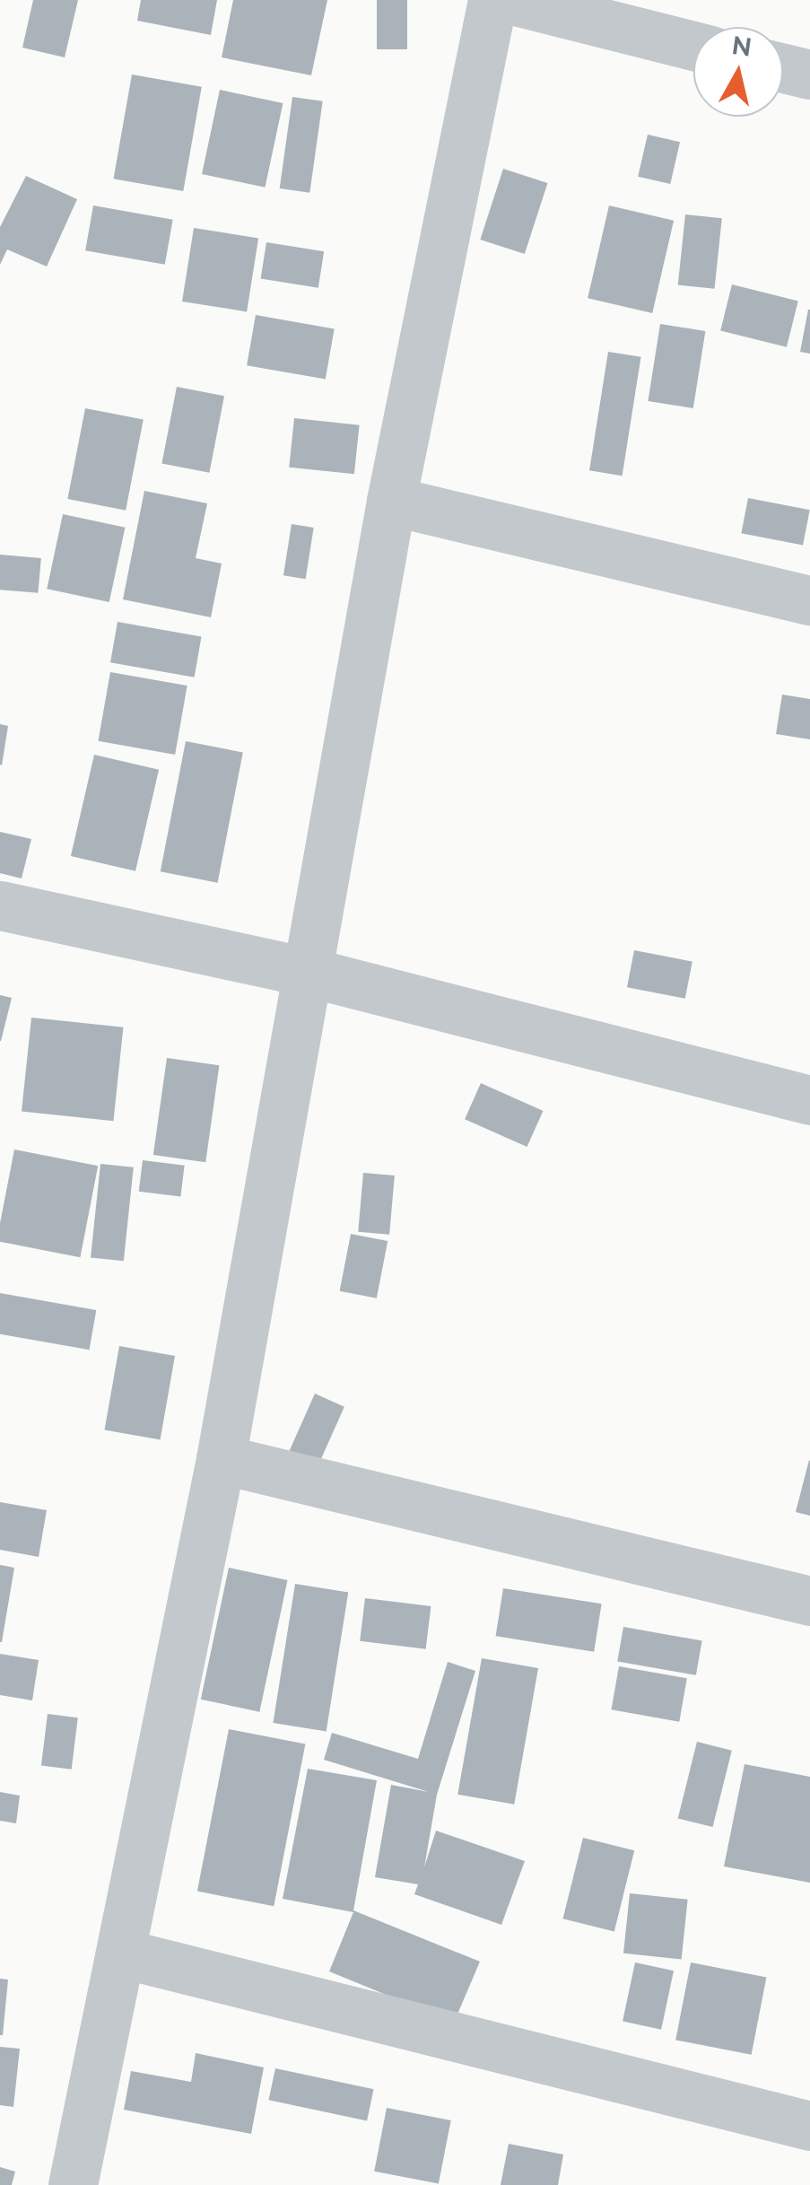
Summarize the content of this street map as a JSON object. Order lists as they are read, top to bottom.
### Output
{
  "north": "top"
}
